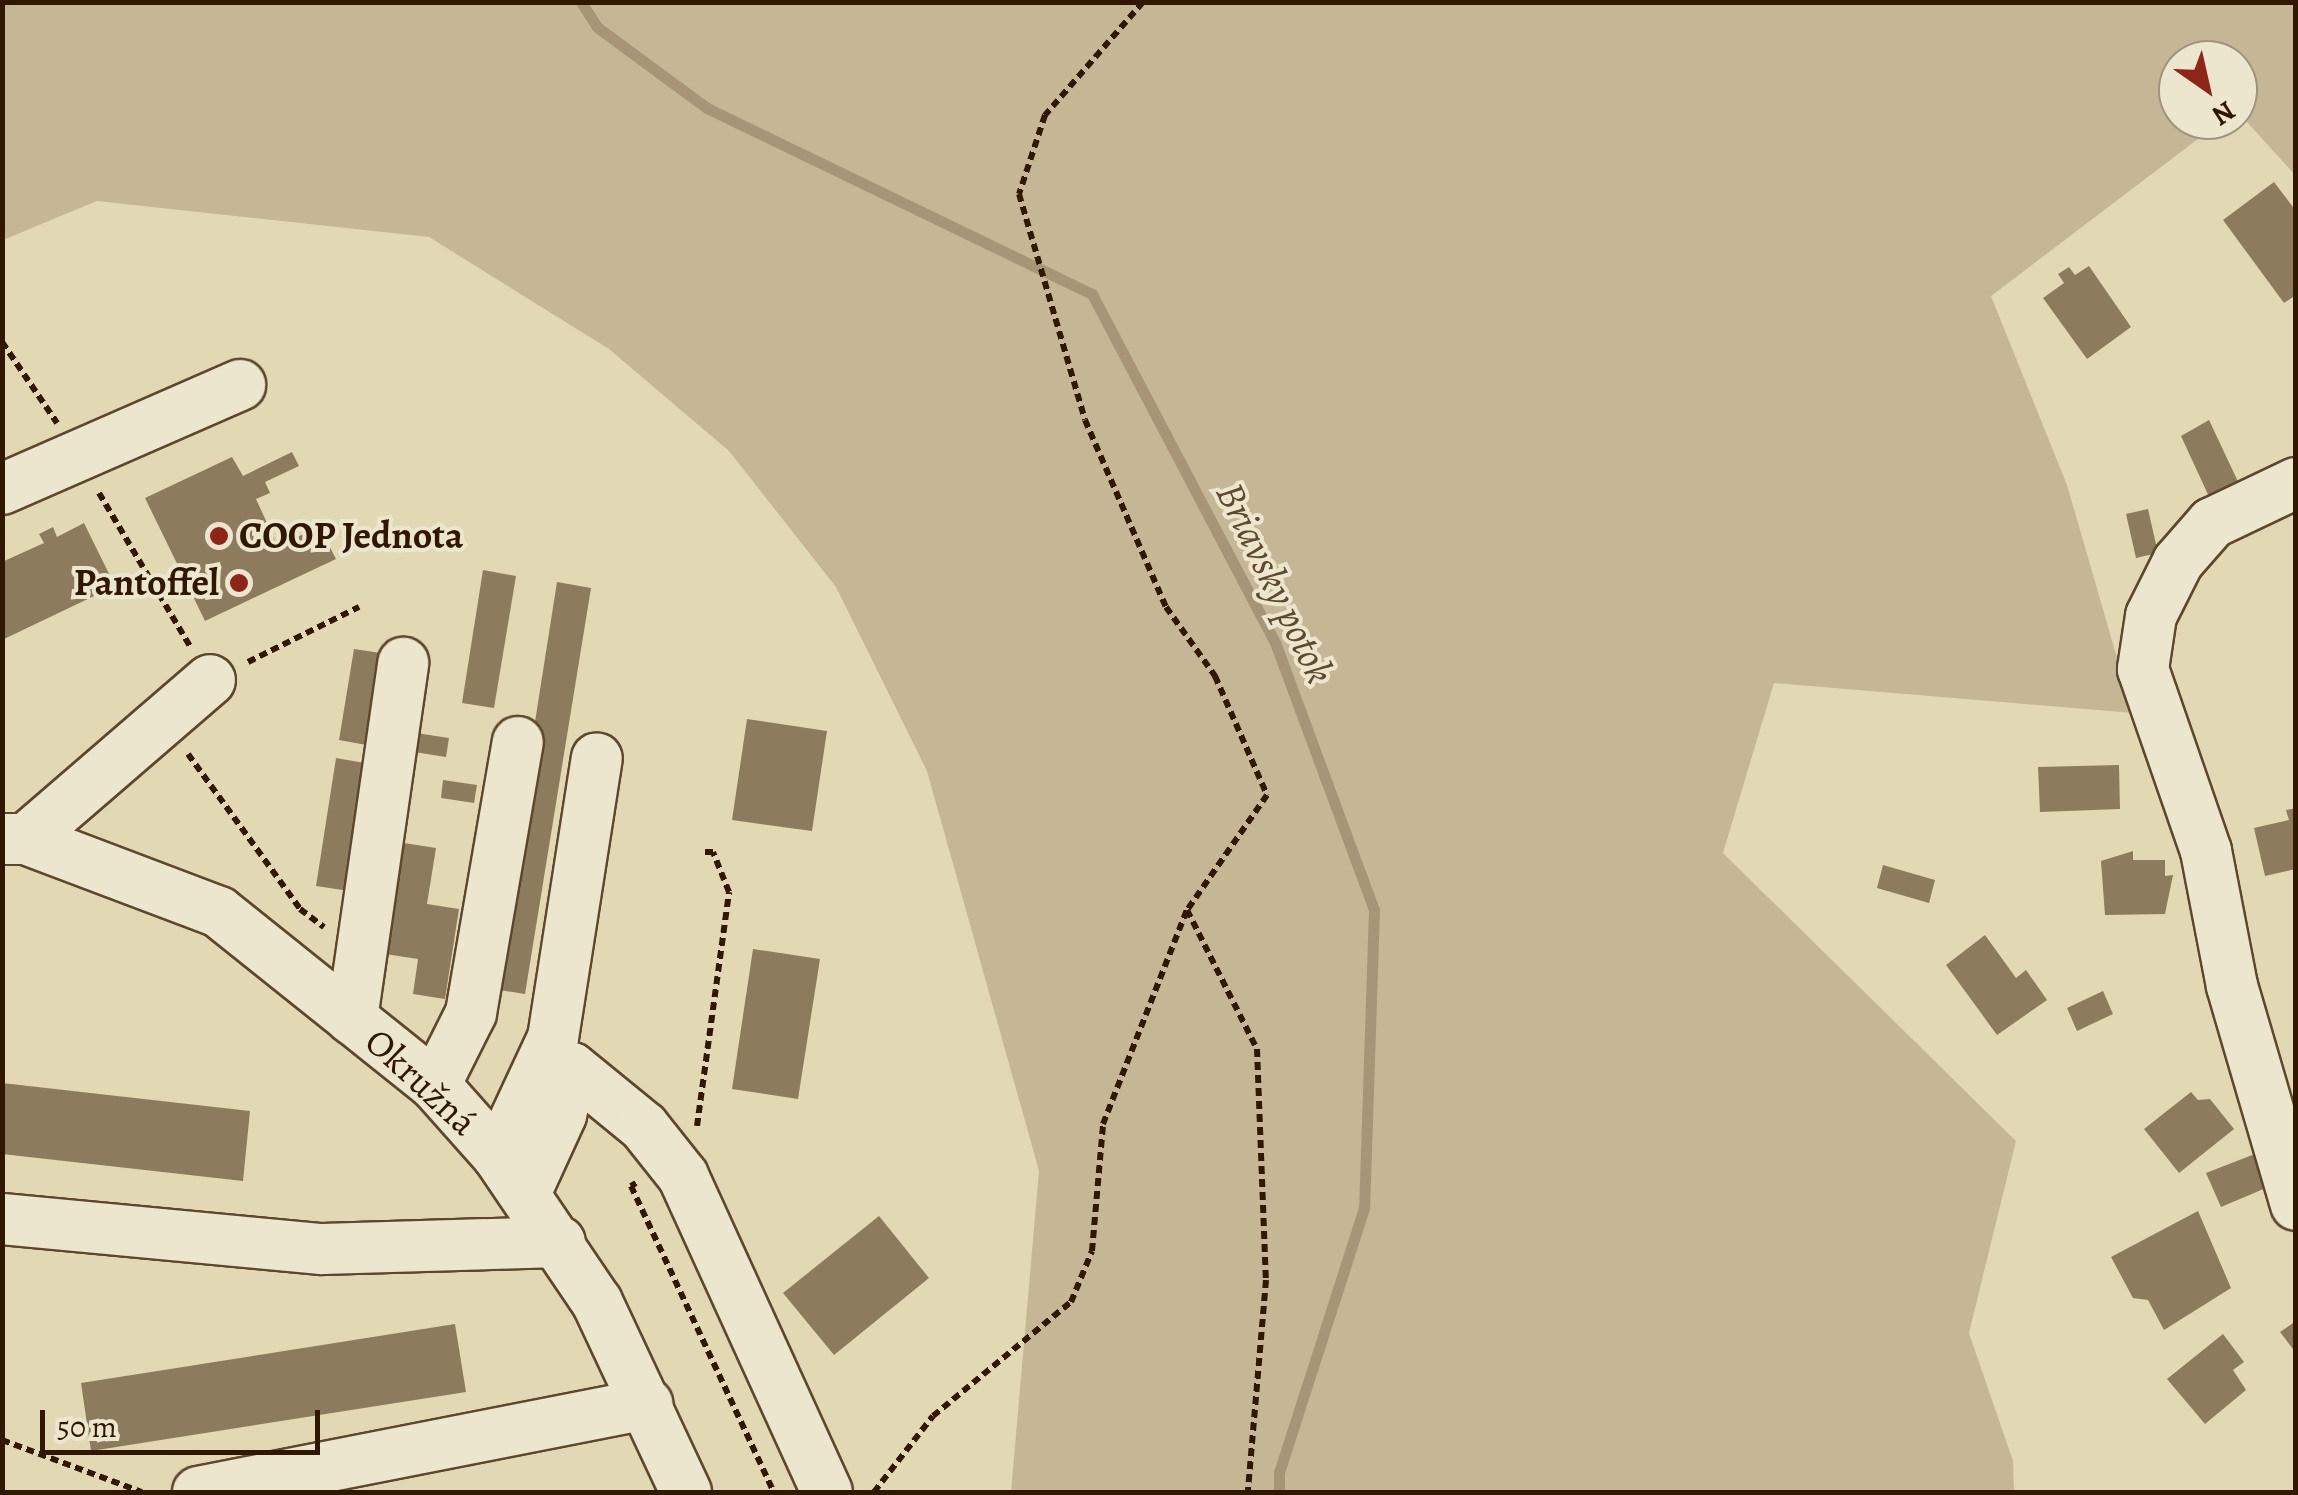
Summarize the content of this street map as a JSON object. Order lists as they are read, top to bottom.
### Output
{
  "streets": {
    "street": ["Okružná"]
  },
  "water": ["Briavsky potok"],
  "places": ["COOP Jednota", "Pantoffel"],
  "scale_bar": "50 m",
  "north": "bottom right"
}
